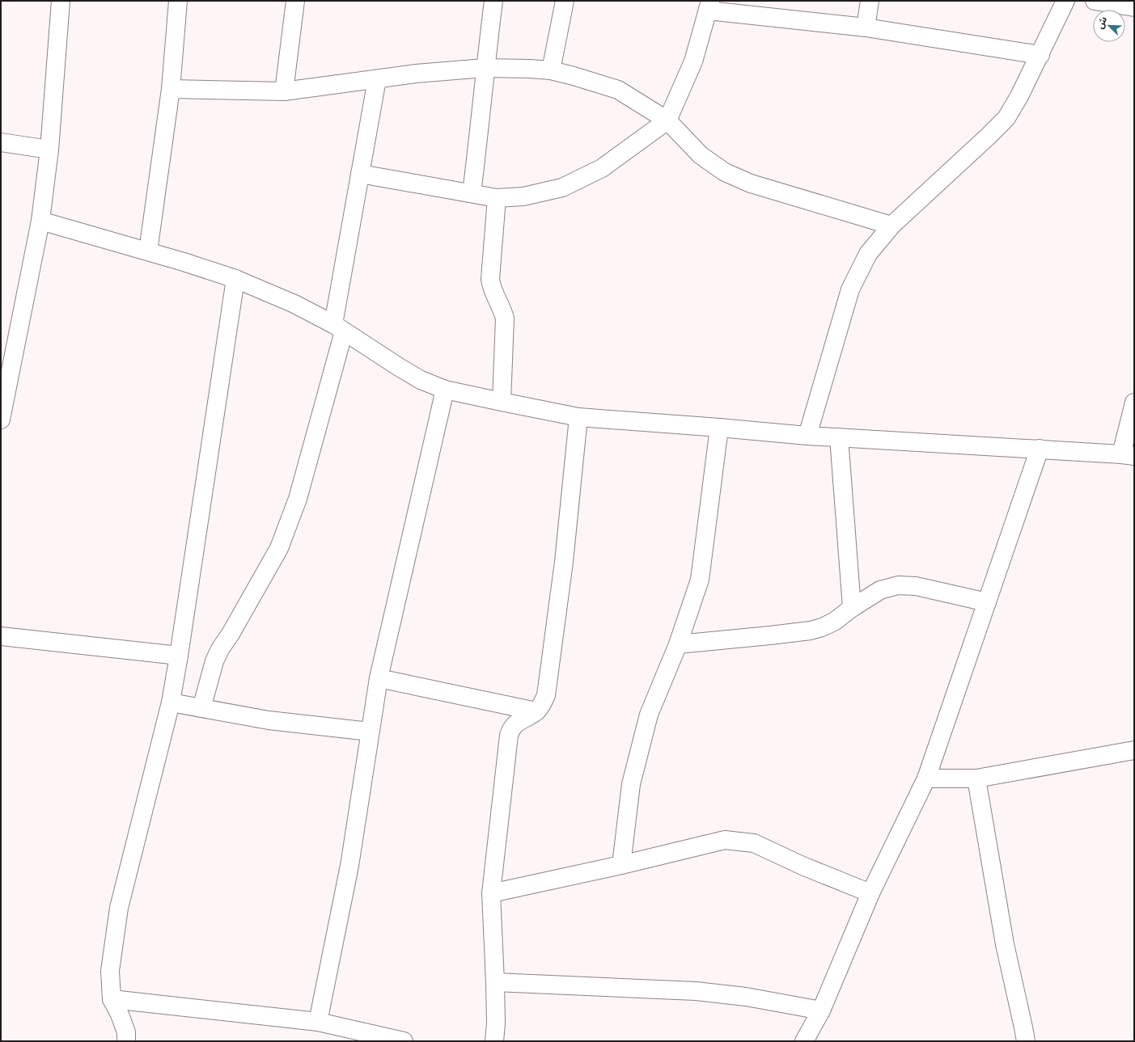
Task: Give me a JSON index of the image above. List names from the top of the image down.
{
  "north": "top left"
}
